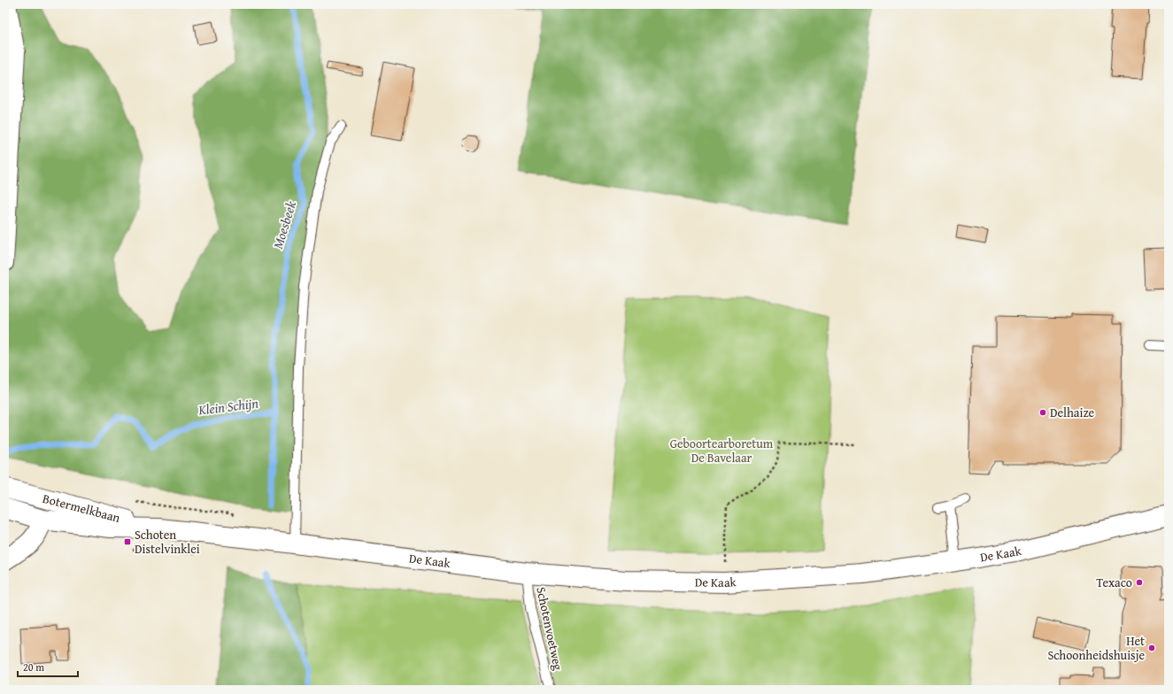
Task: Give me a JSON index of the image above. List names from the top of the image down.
{
  "streets": {
    "main road": ["Botermelkbaan", "De Kaak"],
    "lane": ["Schotenvoetweg"]
  },
  "crossings": [
    ["Botermelkbaan", "De Kaak"],
    ["De Kaak", "Schotenvoetweg"]
  ],
  "water": ["Moesbeek", "Klein Schijn"],
  "parks": ["Geboortearboretum De Bavelaar"],
  "places": {
    "other": ["Delhaize", "Texaco", "Het Schoonheidshuisje"],
    "transit": ["Schoten Distelvinklei"]
  },
  "scale_bar": "20 m"
}
